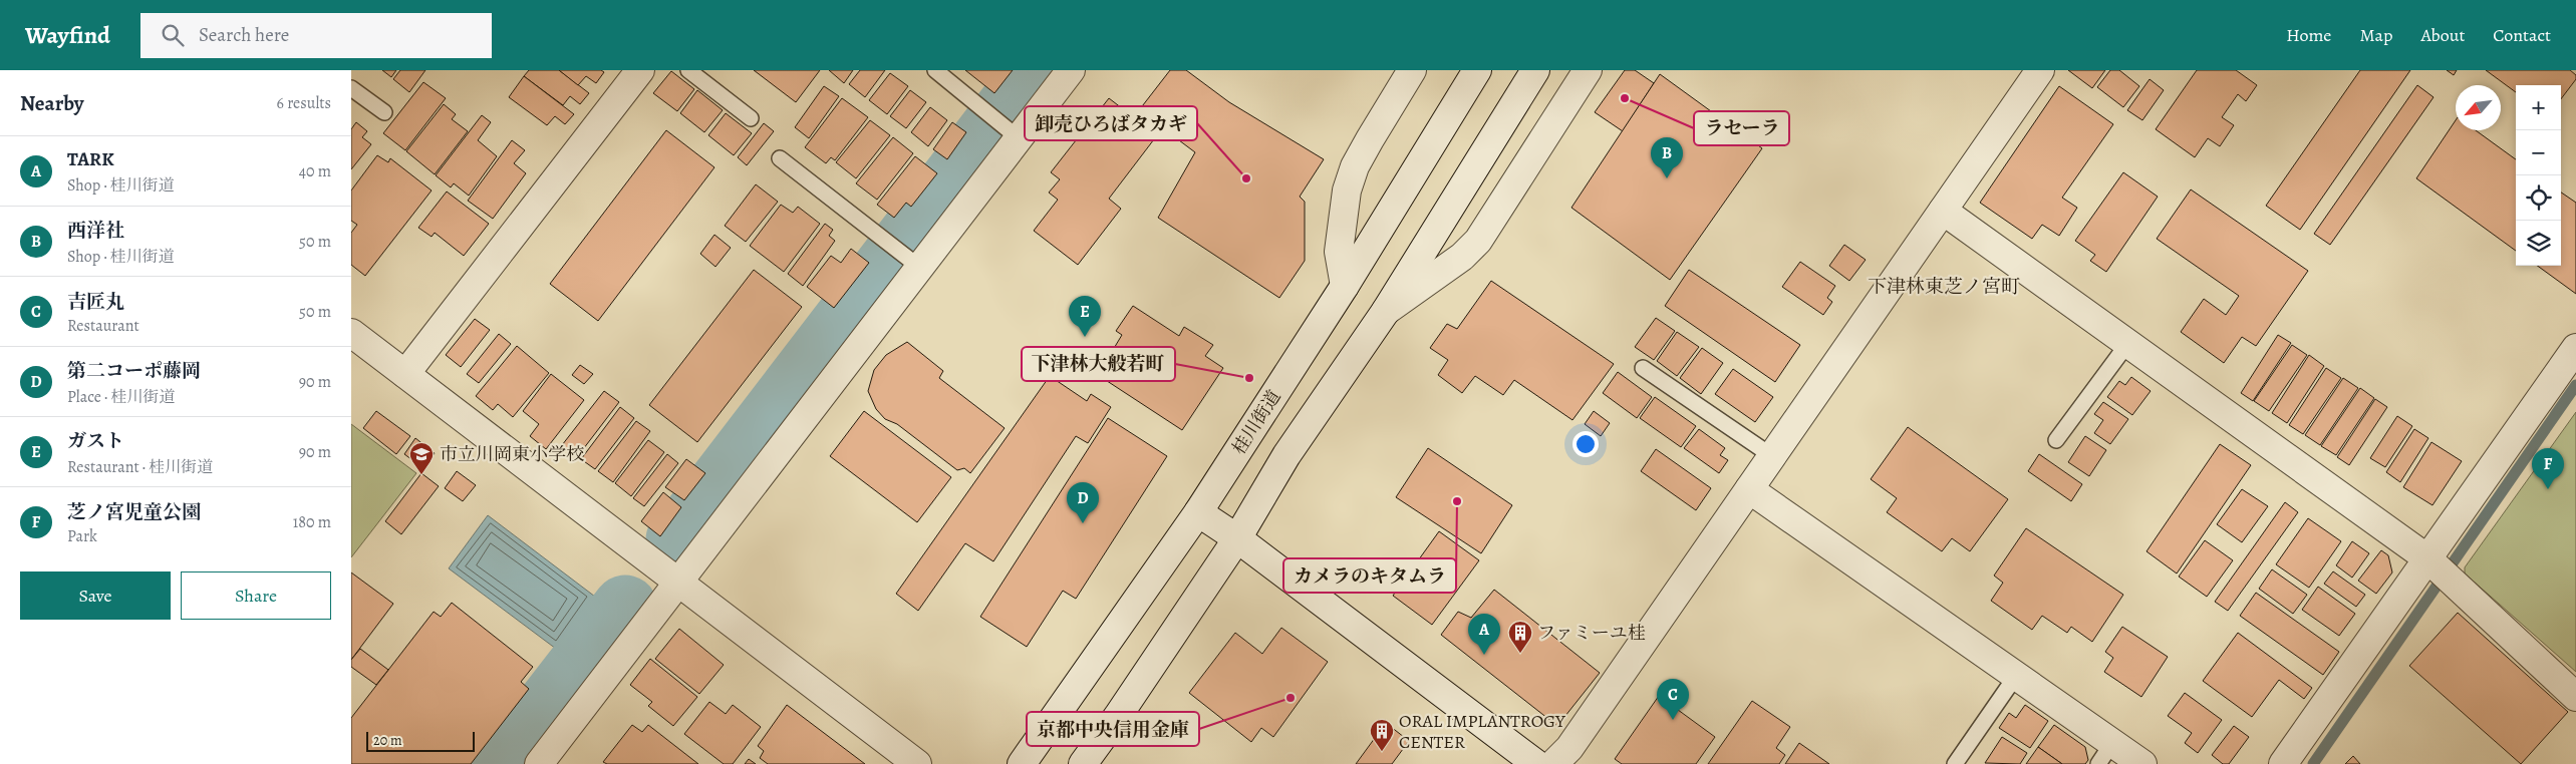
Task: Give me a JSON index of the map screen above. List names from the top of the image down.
{
  "streets": {
    "street": ["桂川街道"]
  },
  "districts": ["下津林東芝ノ宮町"],
  "places": {
    "other": [
      "ラセーラ",
      "卸売ひろばタカギ",
      "下津林大般若町",
      "カメラのキタムラ",
      "京都中央信用金庫"
    ],
    "school or university": ["市立川岡東小学校"],
    "building": ["ファミーユ桂", "ORAL IMPLANTROGY CENTER"]
  },
  "scale_bar": "20 m",
  "north": "bottom left",
  "page": {
    "header": "Wayfind",
    "search": "Search here",
    "nav": [
      "Home",
      "Map",
      "About",
      "Contact"
    ],
    "heading": ["Nearby", "6 results"],
    "map_buttons": ["+", "−"],
    "list": [
      {
        "mark": "A",
        "name": "TARK",
        "note": "Shop · 桂川街道",
        "value": "40 m"
      },
      {
        "mark": "B",
        "name": "西洋社",
        "note": "Shop · 桂川街道",
        "value": "50 m"
      },
      {
        "mark": "C",
        "name": "吉匠丸",
        "note": "Restaurant",
        "value": "50 m"
      },
      {
        "mark": "D",
        "name": "第二コーポ藤岡",
        "note": "Place · 桂川街道",
        "value": "90 m"
      },
      {
        "mark": "E",
        "name": "ガスト",
        "note": "Restaurant · 桂川街道",
        "value": "90 m"
      },
      {
        "mark": "F",
        "name": "芝ノ宮児童公園",
        "note": "Park",
        "value": "180 m"
      }
    ],
    "pins": [
      "B",
      "E",
      "F",
      "D",
      "A",
      "C"
    ],
    "buttons": ["Save", "Share"],
    "scale": "20 m"
  }
}
